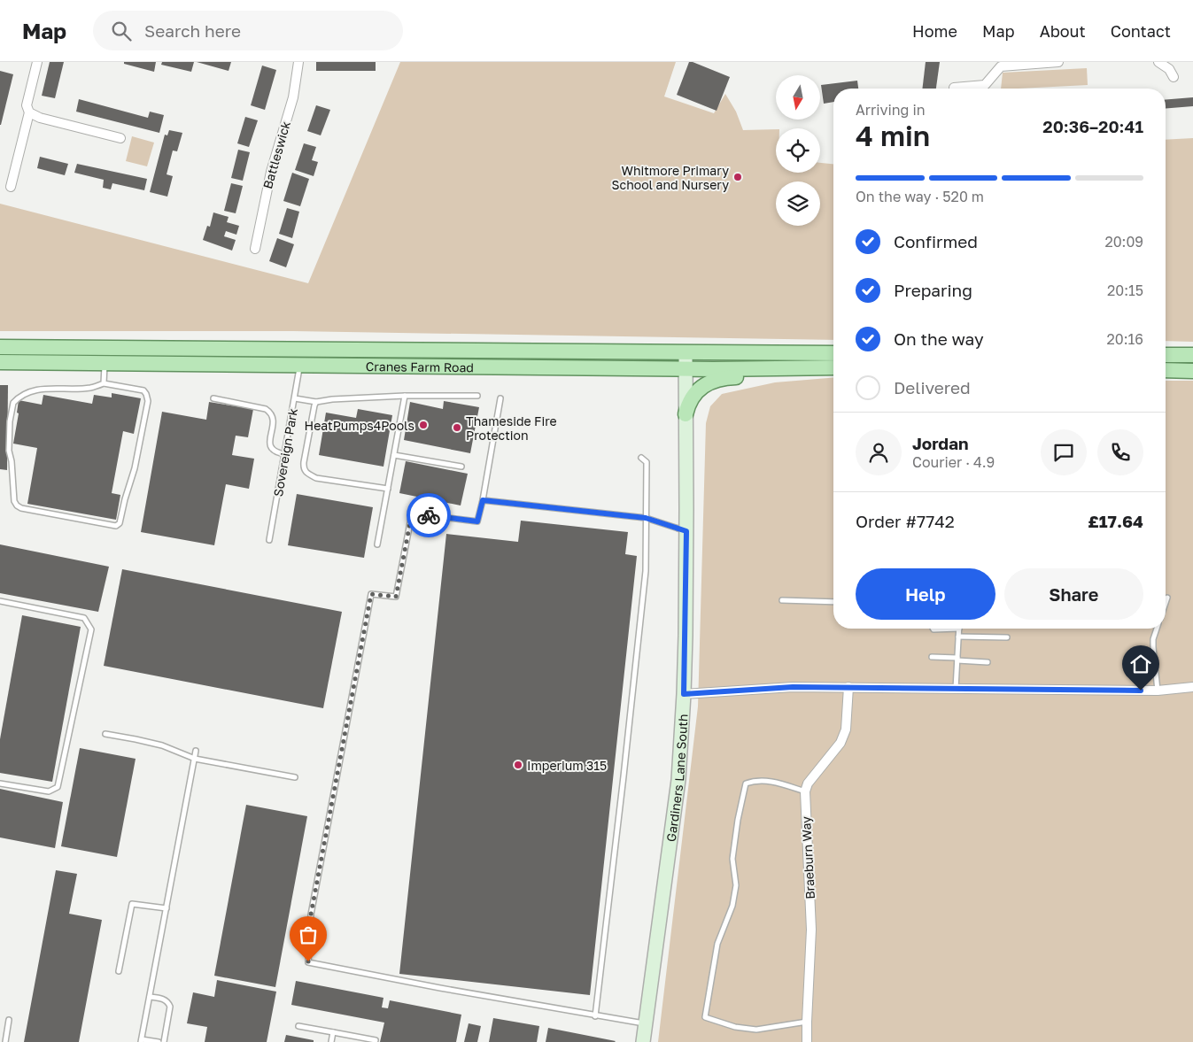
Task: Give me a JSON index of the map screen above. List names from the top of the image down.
{
  "streets": {
    "main road": ["Cranes Farm Road"],
    "street": ["Battleswick", "Gardiners Lane South", "Braeburn Way"],
    "lane": ["Sovereign Park"]
  },
  "crossings": [
    ["Cranes Farm Road", "Sovereign Park"],
    ["Cranes Farm Road", "Gardiners Lane South"]
  ],
  "places": [
    "Whitmore Primary School and Nursery",
    "HeatPumps4Pools",
    "Thameside Fire Protection",
    "Imperium 315"
  ],
  "north": "bottom",
  "page": {
    "header": "Map",
    "search": "Search here",
    "nav": [
      "Home",
      "Map",
      "About",
      "Contact"
    ],
    "heading": ["4 min", "Arriving in", "20:36–20:41"],
    "panel": [
      "Jordan",
      "Courier · 4.9",
      "Order #7742",
      "£17.64"
    ],
    "bar": "On the way · 520 m",
    "list": [
      ["Confirmed", "20:09"],
      ["Preparing", "20:15"],
      ["On the way", "20:16"],
      "Delivered"
    ],
    "buttons": ["Help", "Share"]
  }
}
